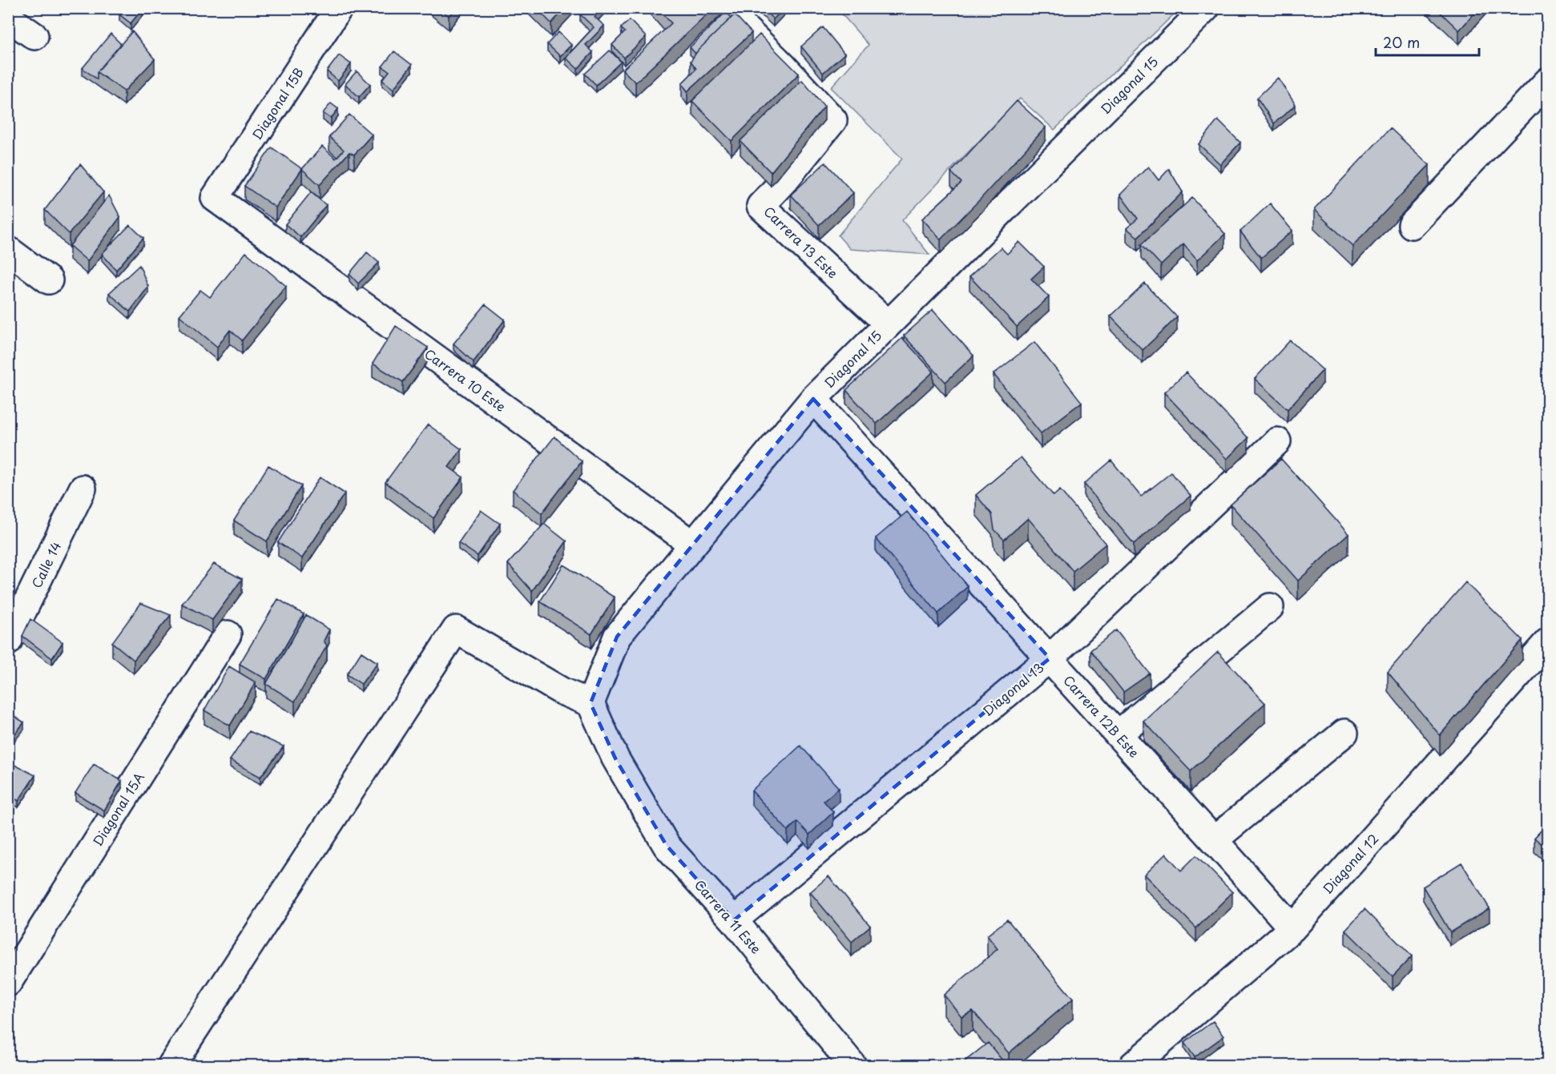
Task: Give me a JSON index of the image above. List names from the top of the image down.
{
  "streets": {
    "street": [
      "Diagonal 15",
      "Diagonal 15B",
      "Carrera 13 Este",
      "Carrera 10 Este",
      "Calle 14",
      "Diagonal 13",
      "Carrera 12B Este",
      "Diagonal 15A",
      "Diagonal 12",
      "Carrera 11 Este"
    ]
  },
  "crossings": [
    ["Diagonal 15", "Carrera 13 Este"],
    ["Diagonal 15", "Carrera 10 Este"],
    ["Diagonal 15", "Carrera 12B Este"],
    ["Diagonal 15", "Carrera 11 Este"],
    ["Diagonal 15B", "Carrera 10 Este"],
    ["Diagonal 13", "Carrera 12B Este"],
    ["Diagonal 13", "Carrera 11 Este"],
    ["Carrera 12B Este", "Diagonal 12"]
  ],
  "scale_bar": "20 m"
}
